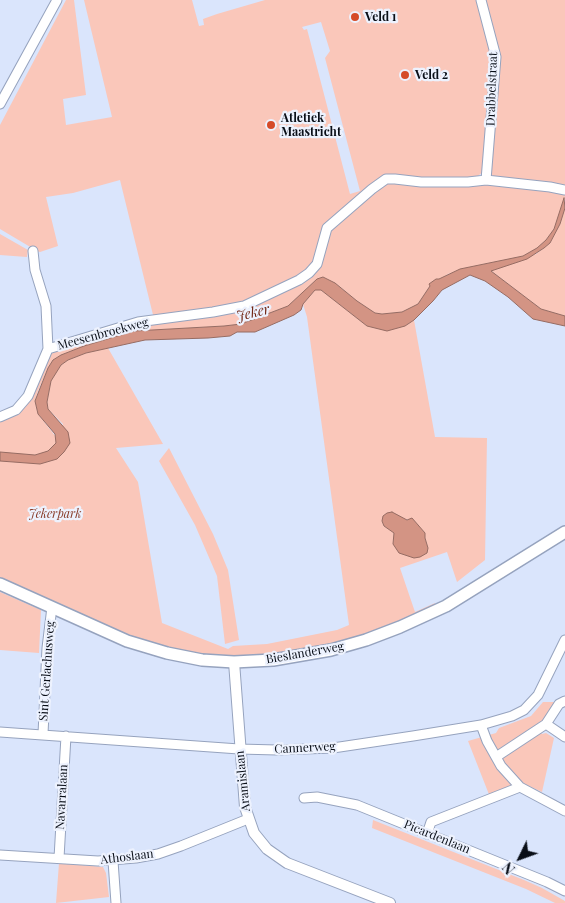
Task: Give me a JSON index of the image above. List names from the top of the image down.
{
  "streets": {
    "main road": ["Bieslanderweg"],
    "street": [
      "Drabbelstraat",
      "Meesenbroekweg",
      "Sint Gerlachusweg",
      "Cannerweg",
      "Aramislaan",
      "Navarralaan",
      "Picardenlaan",
      "Athoslaan"
    ]
  },
  "crossings": [
    ["Drabbelstraat", "Meesenbroekweg"],
    ["Bieslanderweg", "Sint Gerlachusweg"],
    ["Bieslanderweg", "Aramislaan"],
    ["Sint Gerlachusweg", "Cannerweg"],
    ["Cannerweg", "Aramislaan"],
    ["Cannerweg", "Navarralaan"],
    ["Aramislaan", "Athoslaan"],
    ["Navarralaan", "Athoslaan"]
  ],
  "water": ["Jeker"],
  "parks": ["Jekerpark"],
  "places": ["Veld 1", "Veld 2", "Atletiek Maastricht"],
  "north": "bottom left"
}
